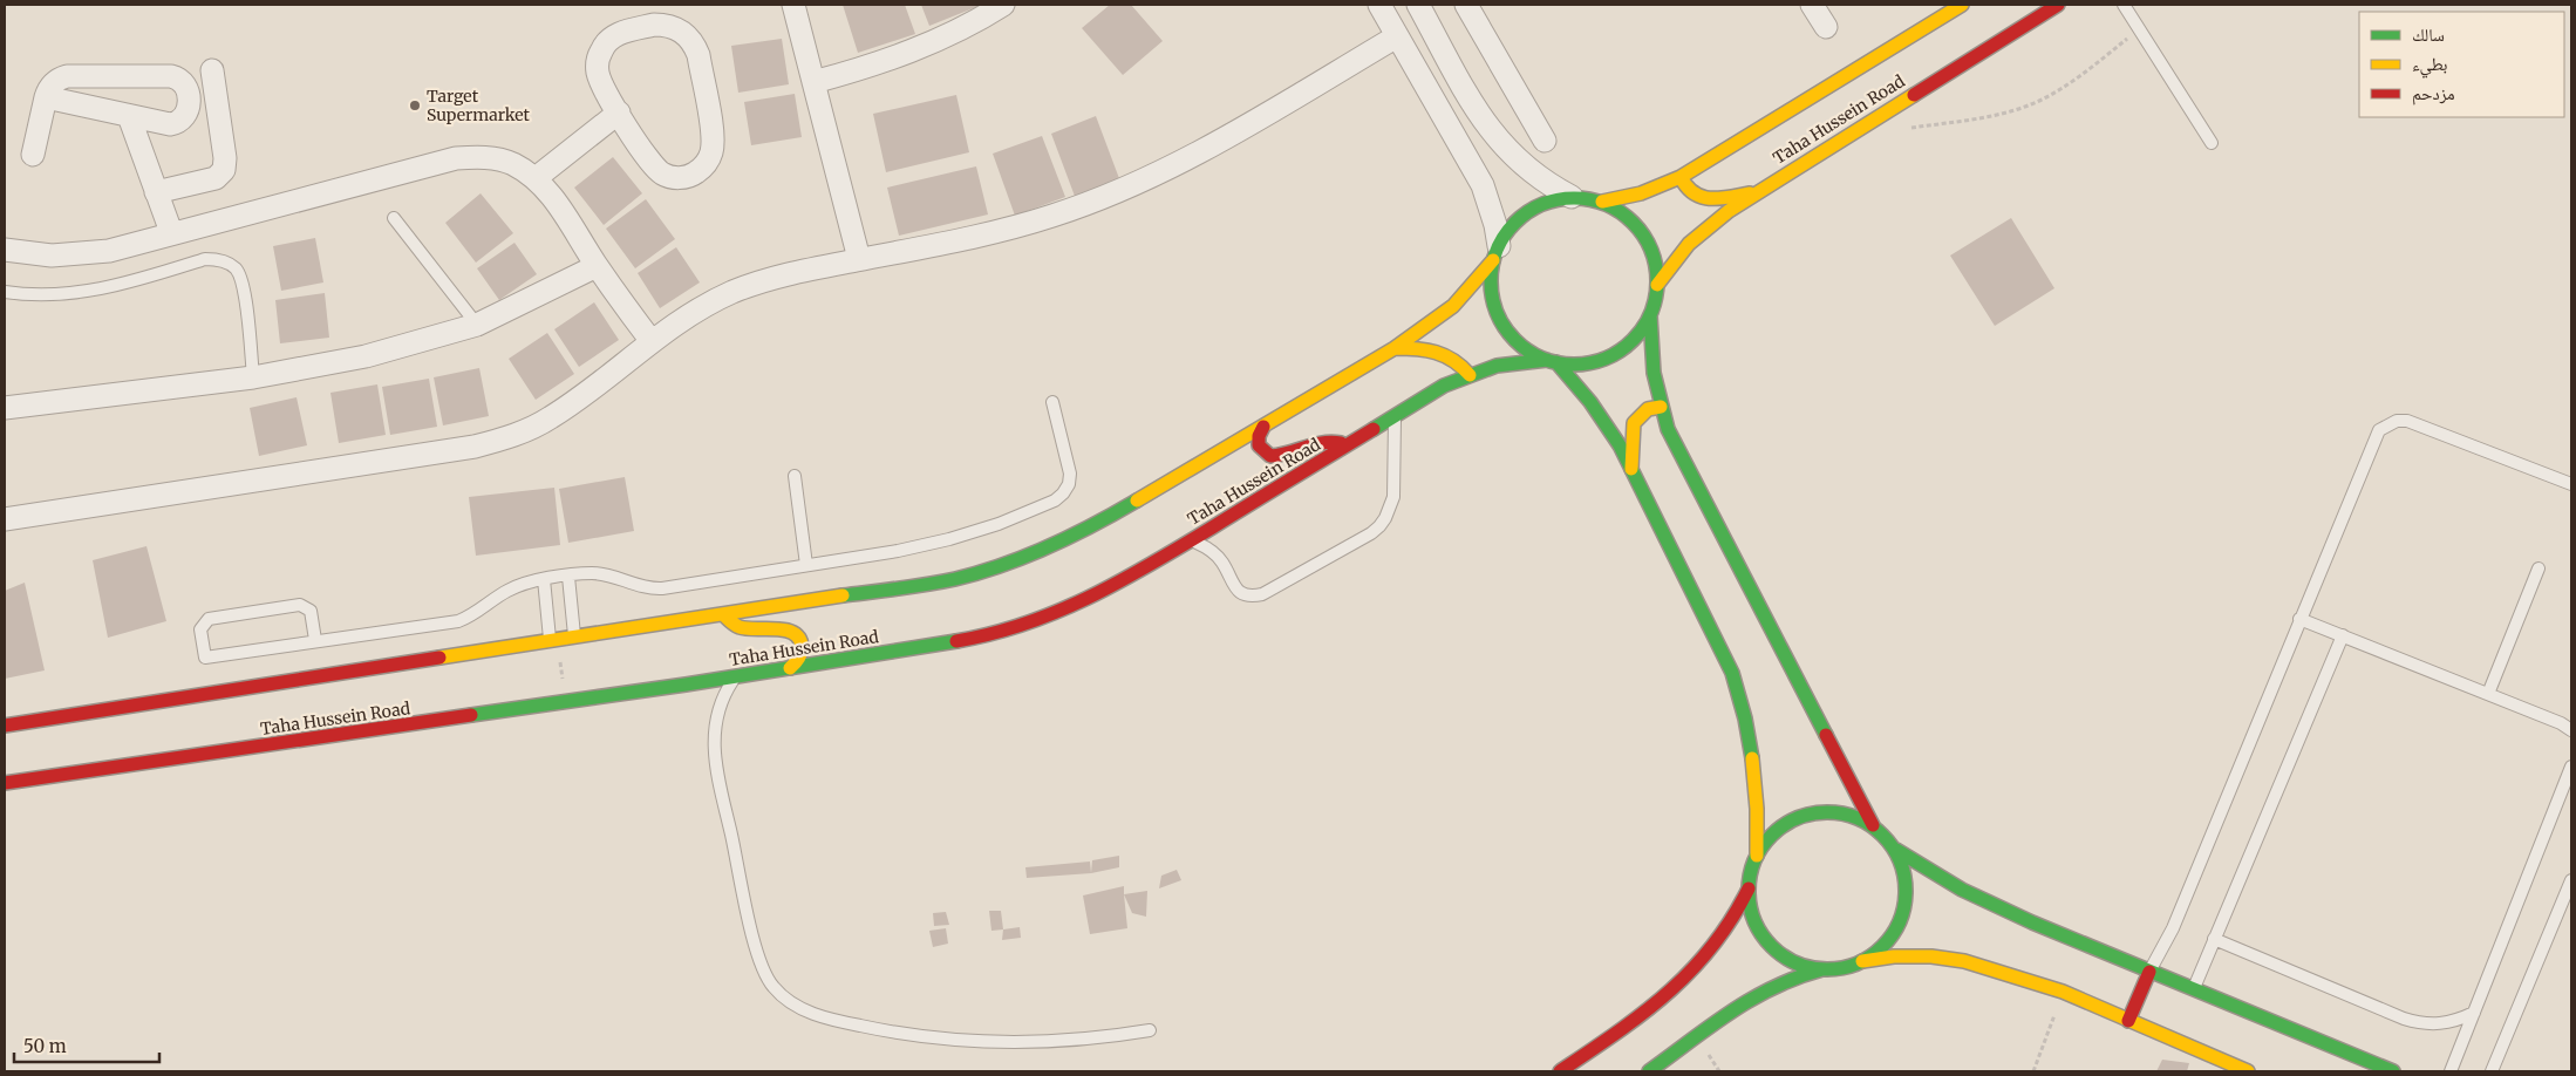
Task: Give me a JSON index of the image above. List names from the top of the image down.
{
  "streets": {
    "main road": ["Taha Hussein Road"]
  },
  "places": ["Target Supermarket"],
  "legend": ["سالك", "بطيء", "مزدحم"],
  "scale_bar": "50 m"
}
